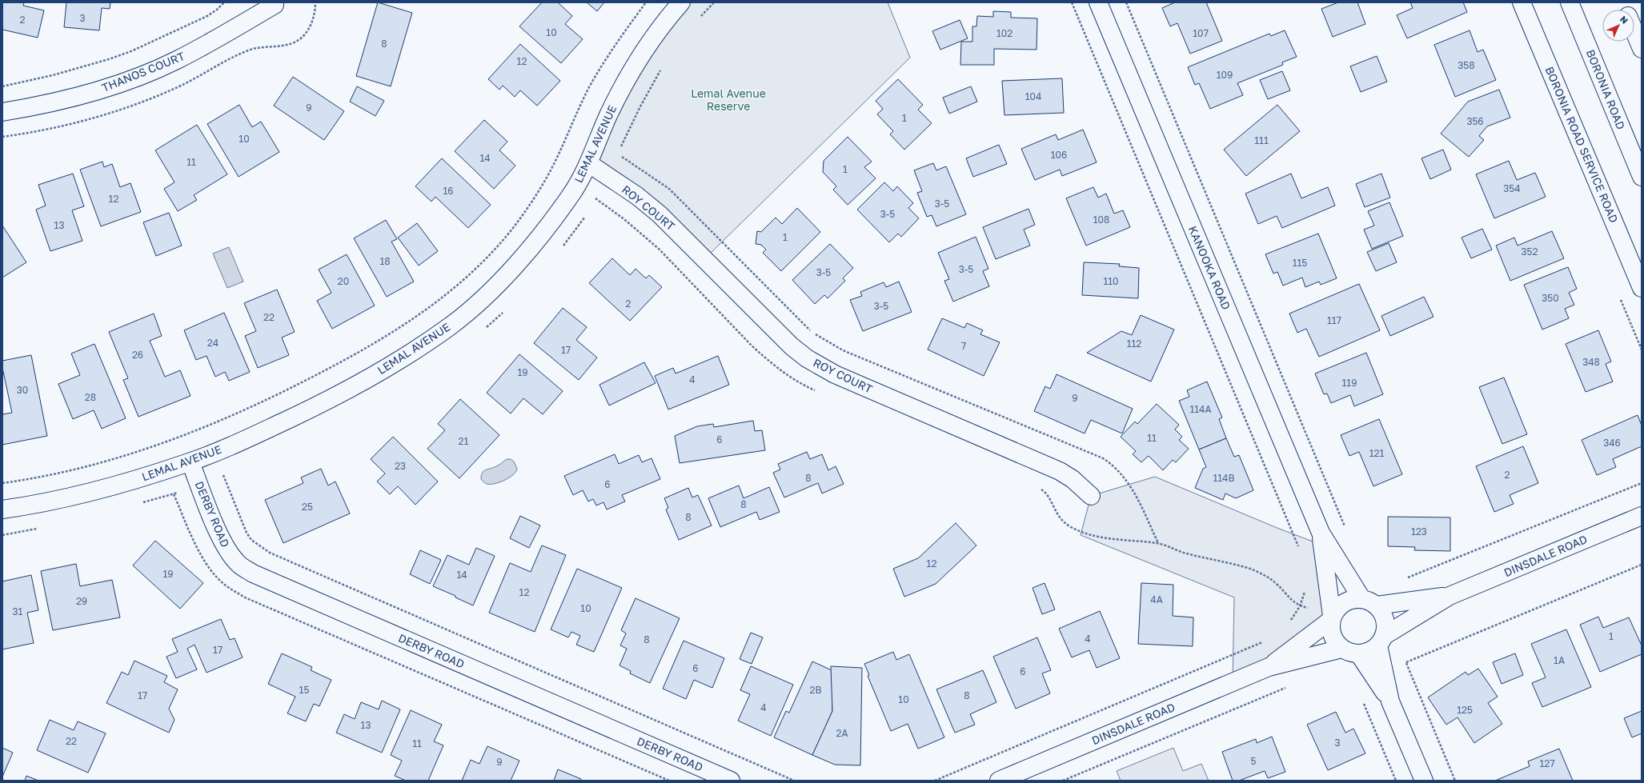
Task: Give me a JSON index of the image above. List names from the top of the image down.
{
  "streets": {
    "street": [
      "THANOS COURT",
      "BORONIA ROAD",
      "LEMAL AVENUE",
      "BORONIA ROAD SERVICE ROAD",
      "ROY COURT",
      "KANOOKA ROAD",
      "DERBY ROAD",
      "DINSDALE ROAD"
    ]
  },
  "crossings": [
    ["LEMAL AVENUE", "ROY COURT"],
    ["LEMAL AVENUE", "DERBY ROAD"],
    ["KANOOKA ROAD", "DINSDALE ROAD"]
  ],
  "parks": ["Lemal Avenue Reserve"],
  "house_numbers": [
    "3",
    "2",
    "10",
    "102",
    "107",
    "8",
    "12",
    "358",
    "109",
    "104",
    "9",
    "1",
    "356",
    "10",
    "111",
    "106",
    "14",
    "11",
    "1",
    "354",
    "16",
    "12",
    "3-5",
    "3-5",
    "108",
    "13",
    "1",
    "352",
    "18",
    "115",
    "3-5",
    "3-5",
    "20",
    "110",
    "350",
    "2",
    "3-5",
    "22",
    "117",
    "24",
    "112",
    "7",
    "17",
    "26",
    "348",
    "19",
    "4",
    "119",
    "30",
    "28",
    "9",
    "114A",
    "11",
    "6",
    "21",
    "346",
    "121",
    "23",
    "2",
    "8",
    "114B",
    "6",
    "8",
    "25",
    "8",
    "123",
    "12",
    "19",
    "14",
    "12",
    "4A",
    "29",
    "10",
    "31",
    "1",
    "4",
    "8",
    "17",
    "1A",
    "6",
    "6",
    "15",
    "2B",
    "17",
    "8",
    "10",
    "4",
    "125",
    "13",
    "2A",
    "22",
    "3",
    "11",
    "5",
    "9",
    "127"
  ],
  "north": "top right"
}
